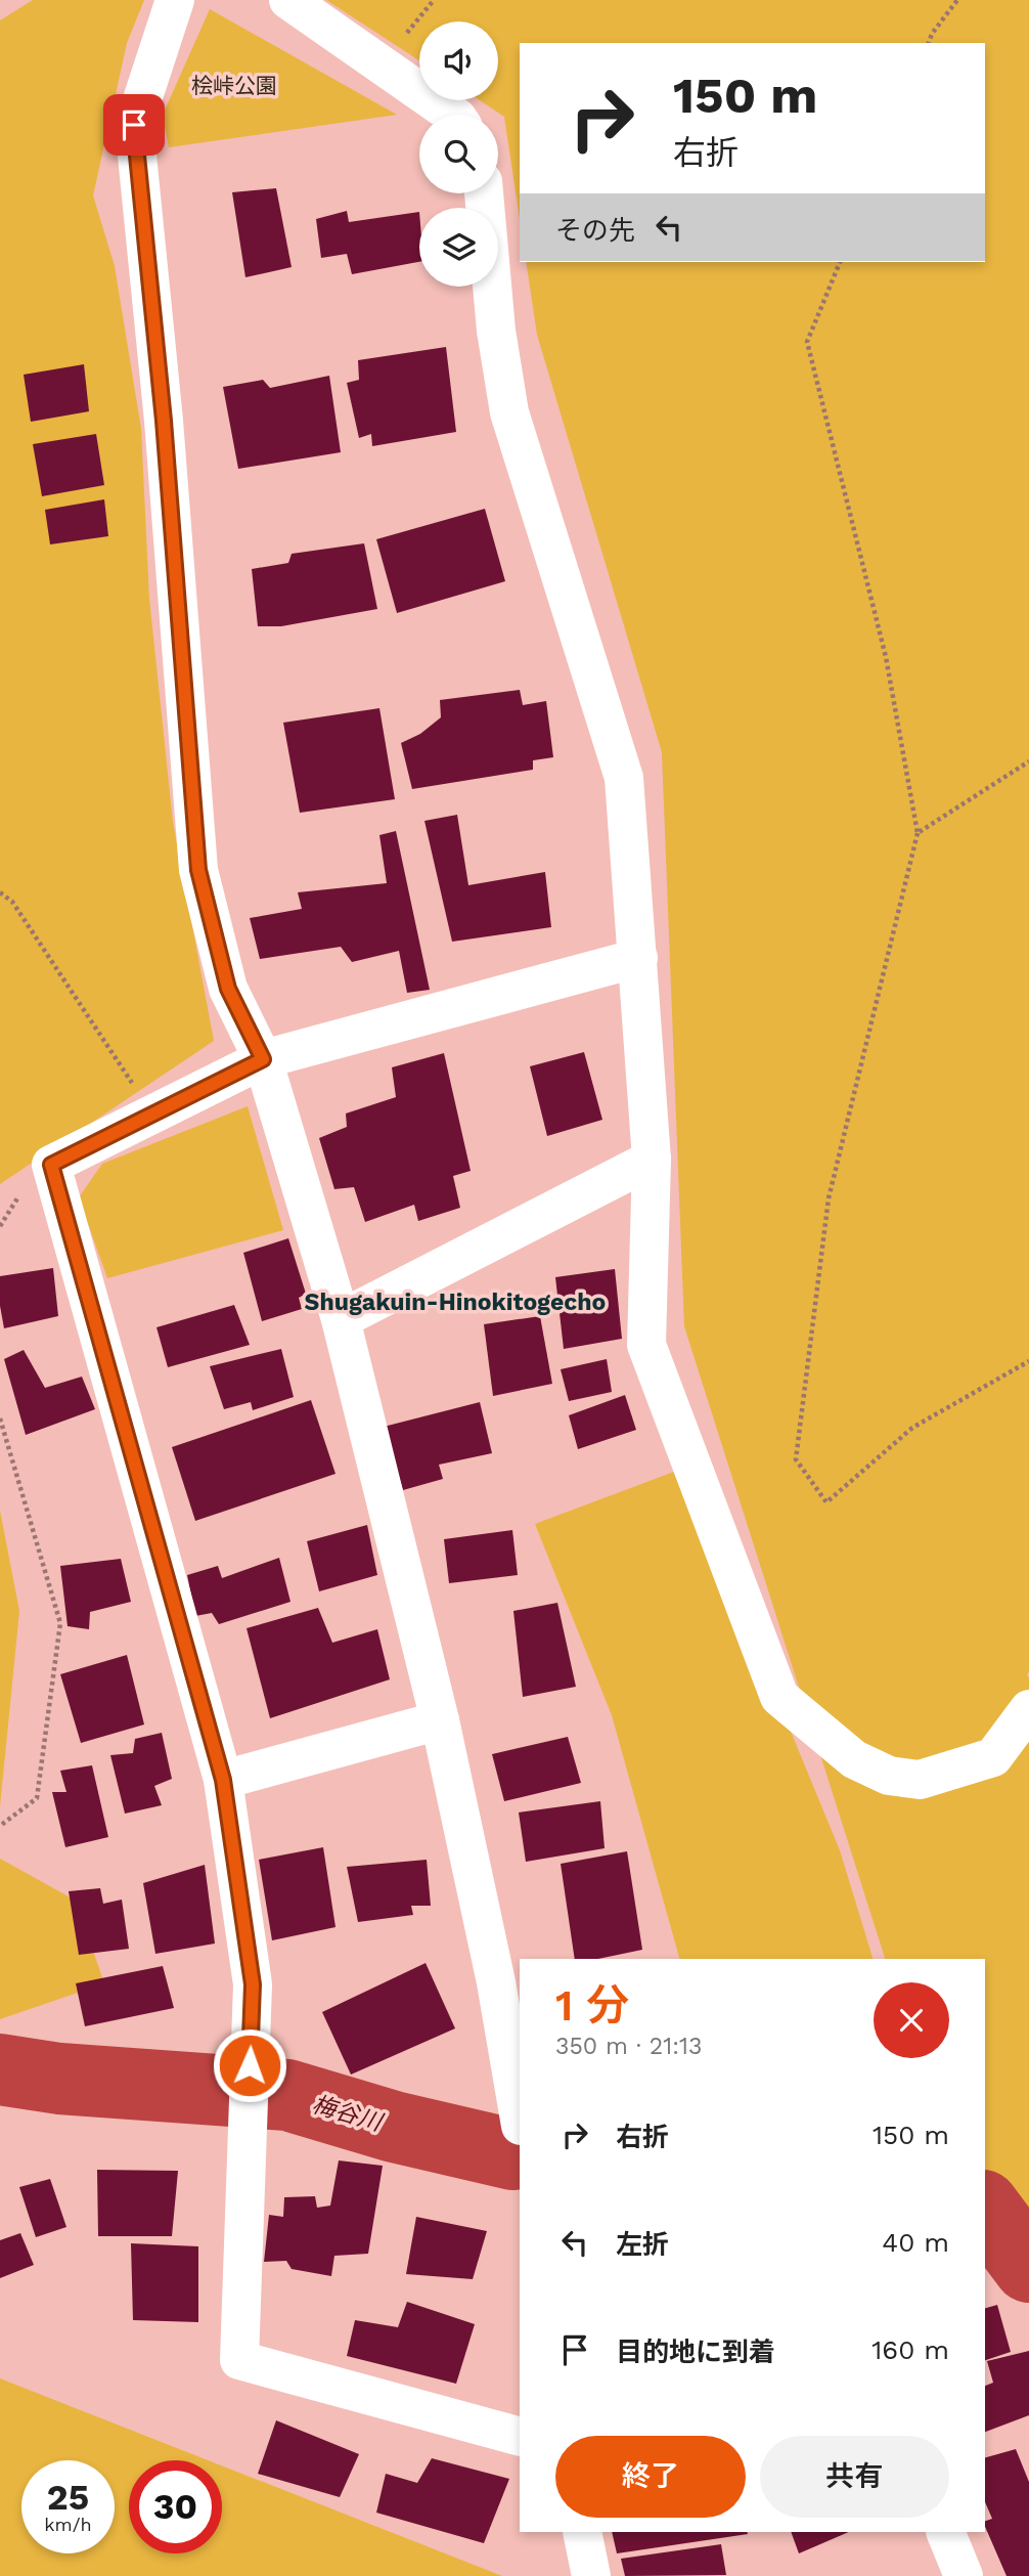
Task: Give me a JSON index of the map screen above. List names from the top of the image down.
{
  "districts": ["Shugakuin-Hinokitogecho"],
  "water": ["梅谷川"],
  "parks": ["桧峠公園"],
  "page": {
    "turn": ["150 m", "右折"],
    "then": "その先",
    "heading": ["1 分", "350 m · 21:13"],
    "list": [
      {
        "name": "右折",
        "value": "150 m"
      },
      {
        "name": "左折",
        "value": "40 m"
      },
      {
        "name": "目的地に到着",
        "value": "160 m"
      }
    ],
    "buttons": ["終了", "共有"],
    "speed": "25 km/h",
    "limit": "30"
  }
}
